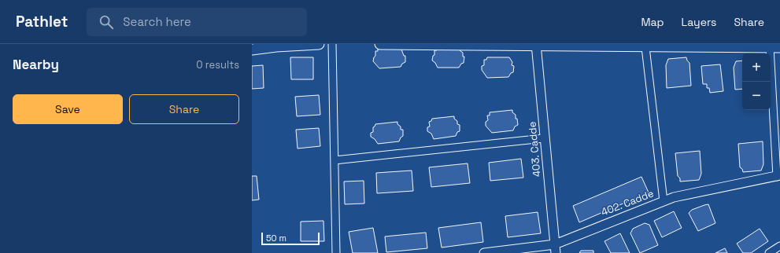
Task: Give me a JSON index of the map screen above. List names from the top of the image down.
{
  "streets": {
    "street": ["403. Cadde", "402. Cadde"]
  },
  "crossings": [
    ["403. Cadde", "402. Cadde"]
  ],
  "scale_bar": "50 m",
  "page": {
    "header": "Pathlet",
    "search": "Search here",
    "nav": ["Map", "Layers", "Share"],
    "heading": ["Nearby", "0 results"],
    "map_buttons": ["+", "−"],
    "buttons": ["Save", "Share"],
    "scale": "50 m"
  }
}
